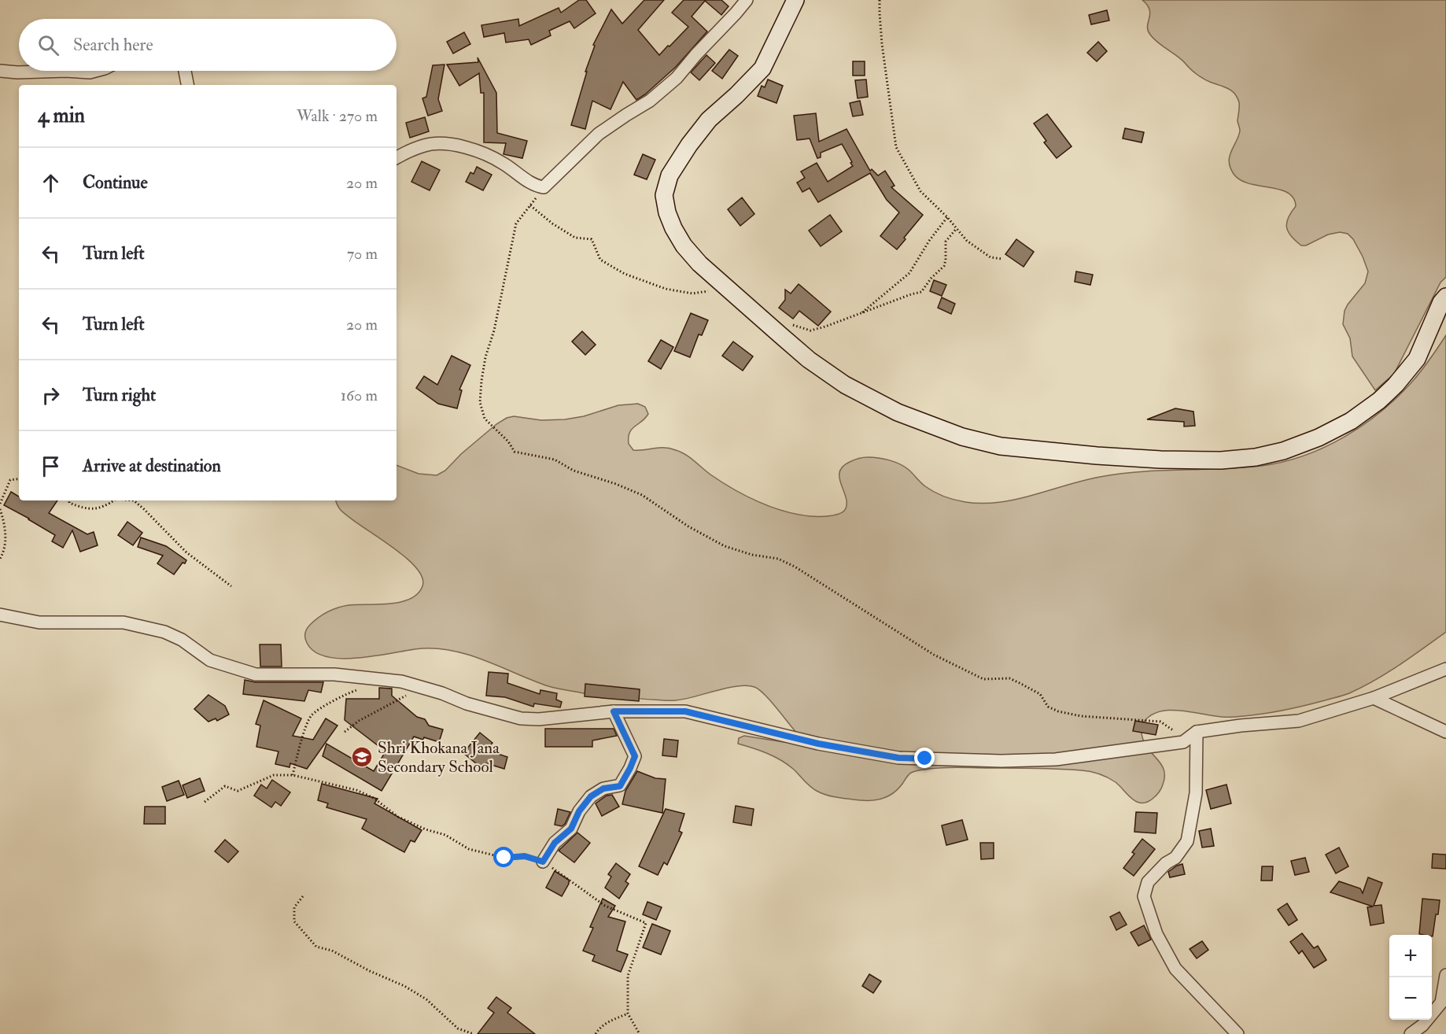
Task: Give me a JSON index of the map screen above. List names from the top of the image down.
{
  "places": {
    "school or university": ["Shri Khokana Jana Secondary School"]
  },
  "page": {
    "search": "Search here",
    "heading": ["4 min", "Walk · 270 m"],
    "list": [
      ["Continue", "20 m"],
      ["Turn left", "70 m"],
      ["Turn left", "20 m"],
      ["Turn right", "160 m"],
      "Arrive at destination"
    ],
    "map_buttons": ["+", "−"]
  }
}
